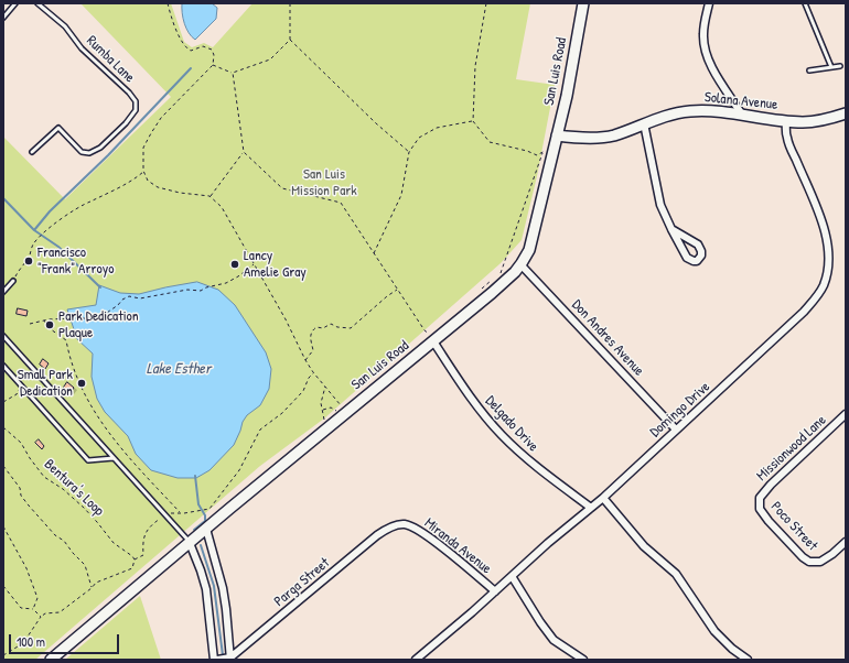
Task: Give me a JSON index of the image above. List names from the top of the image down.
{
  "streets": {
    "street": [
      "San Luis Road",
      "Solana Avenue",
      "Don Andres Avenue",
      "Domingo Drive",
      "Delgado Drive",
      "Missionwood Lane",
      "Poco Street",
      "Miranda Avenue",
      "Parga Street"
    ],
    "lane": ["Rumba Lane"],
    "path": ["Bentura's Loop"]
  },
  "crossings": [
    ["San Luis Road", "Solana Avenue"],
    ["San Luis Road", "Don Andres Avenue"],
    ["San Luis Road", "Delgado Drive"],
    ["Solana Avenue", "Domingo Drive"],
    ["Don Andres Avenue", "Domingo Drive"],
    ["Domingo Drive", "Delgado Drive"],
    ["Domingo Drive", "Miranda Avenue"],
    ["Missionwood Lane", "Poco Street"],
    ["Miranda Avenue", "Parga Street"]
  ],
  "water": ["Lake Esther"],
  "parks": ["San Luis Mission Park"],
  "places": [
    "Francisco \"Frank\" Arroyo",
    "Lancy Amelie Gray",
    "Park Dedication Plaque",
    "Small Park Dedication"
  ],
  "scale_bar": "100 m"
}
